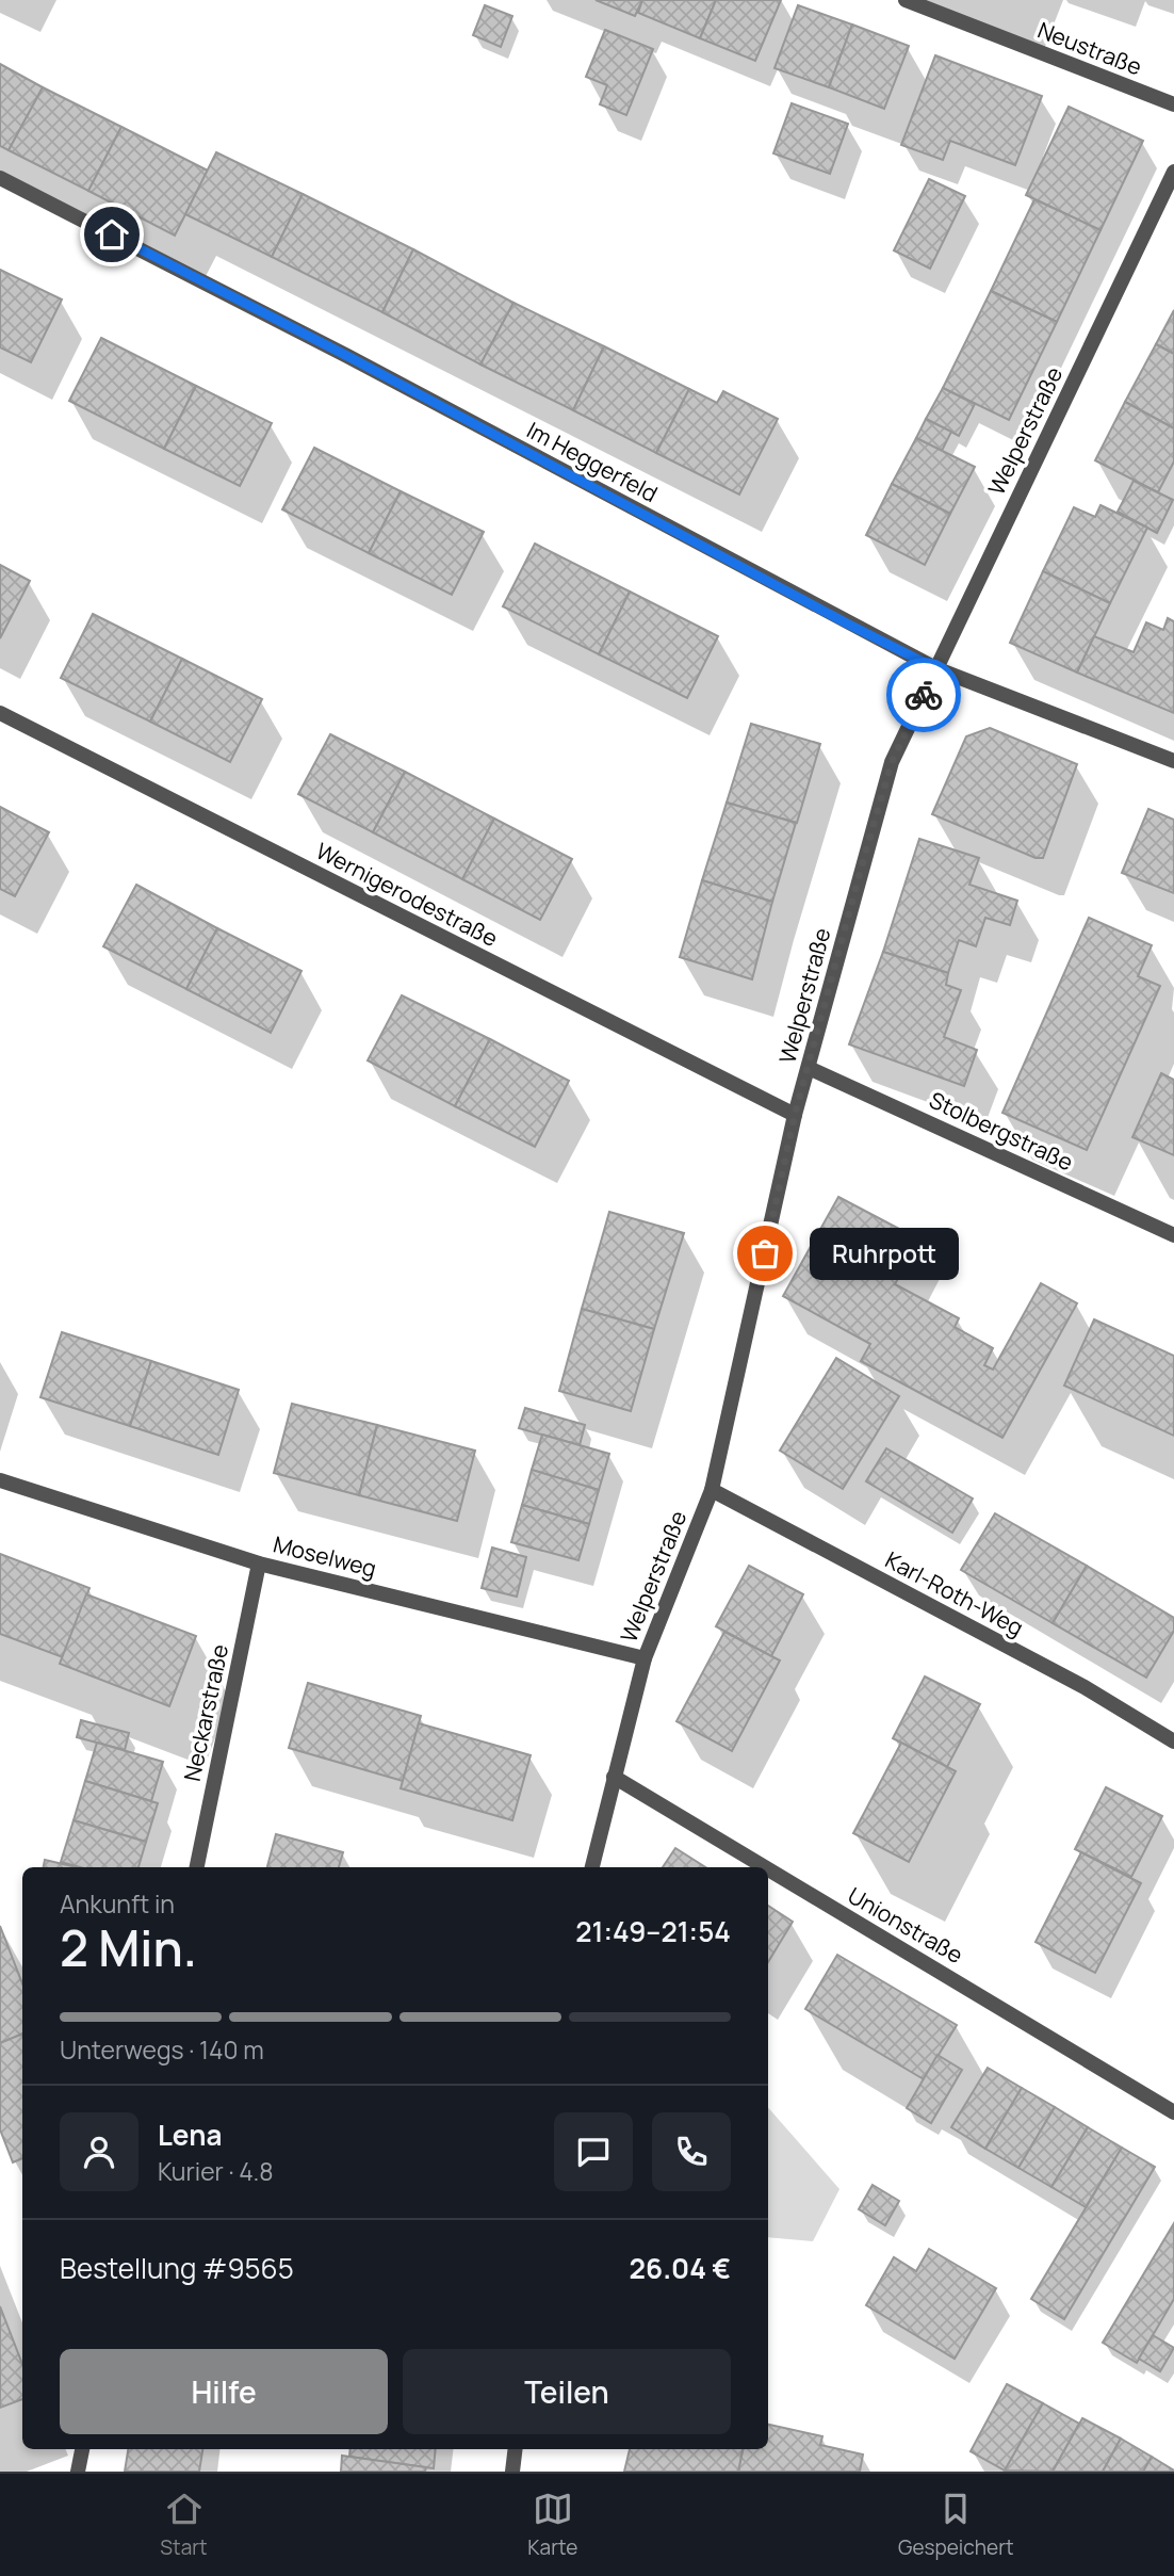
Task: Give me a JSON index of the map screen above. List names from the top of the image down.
{
  "streets": {
    "street": [
      "Neustraße",
      "Welperstraße",
      "Im Heggerfeld",
      "Wernigerodestraße",
      "Stolbergstraße",
      "Moselweg",
      "Karl-Roth-Weg",
      "Neckarstraße",
      "Unionstraße"
    ]
  },
  "crossings": [
    ["Welperstraße", "Im Heggerfeld"],
    ["Welperstraße", "Wernigerodestraße"],
    ["Welperstraße", "Stolbergstraße"],
    ["Welperstraße", "Moselweg"],
    ["Welperstraße", "Karl-Roth-Weg"],
    ["Welperstraße", "Unionstraße"],
    ["Moselweg", "Neckarstraße"]
  ],
  "places": ["Ruhrpott"],
  "page": {
    "bubble": "Ruhrpott",
    "heading": ["2 Min.", "Ankunft in", "21:49–21:54"],
    "panel": [
      "Lena",
      "Kurier · 4.8",
      "Bestellung #9565",
      "26.04 €"
    ],
    "bar": "Unterwegs · 140 m",
    "buttons": ["Hilfe", "Teilen"],
    "tabs": ["Start", "Karte", "Gespeichert"]
  }
}
